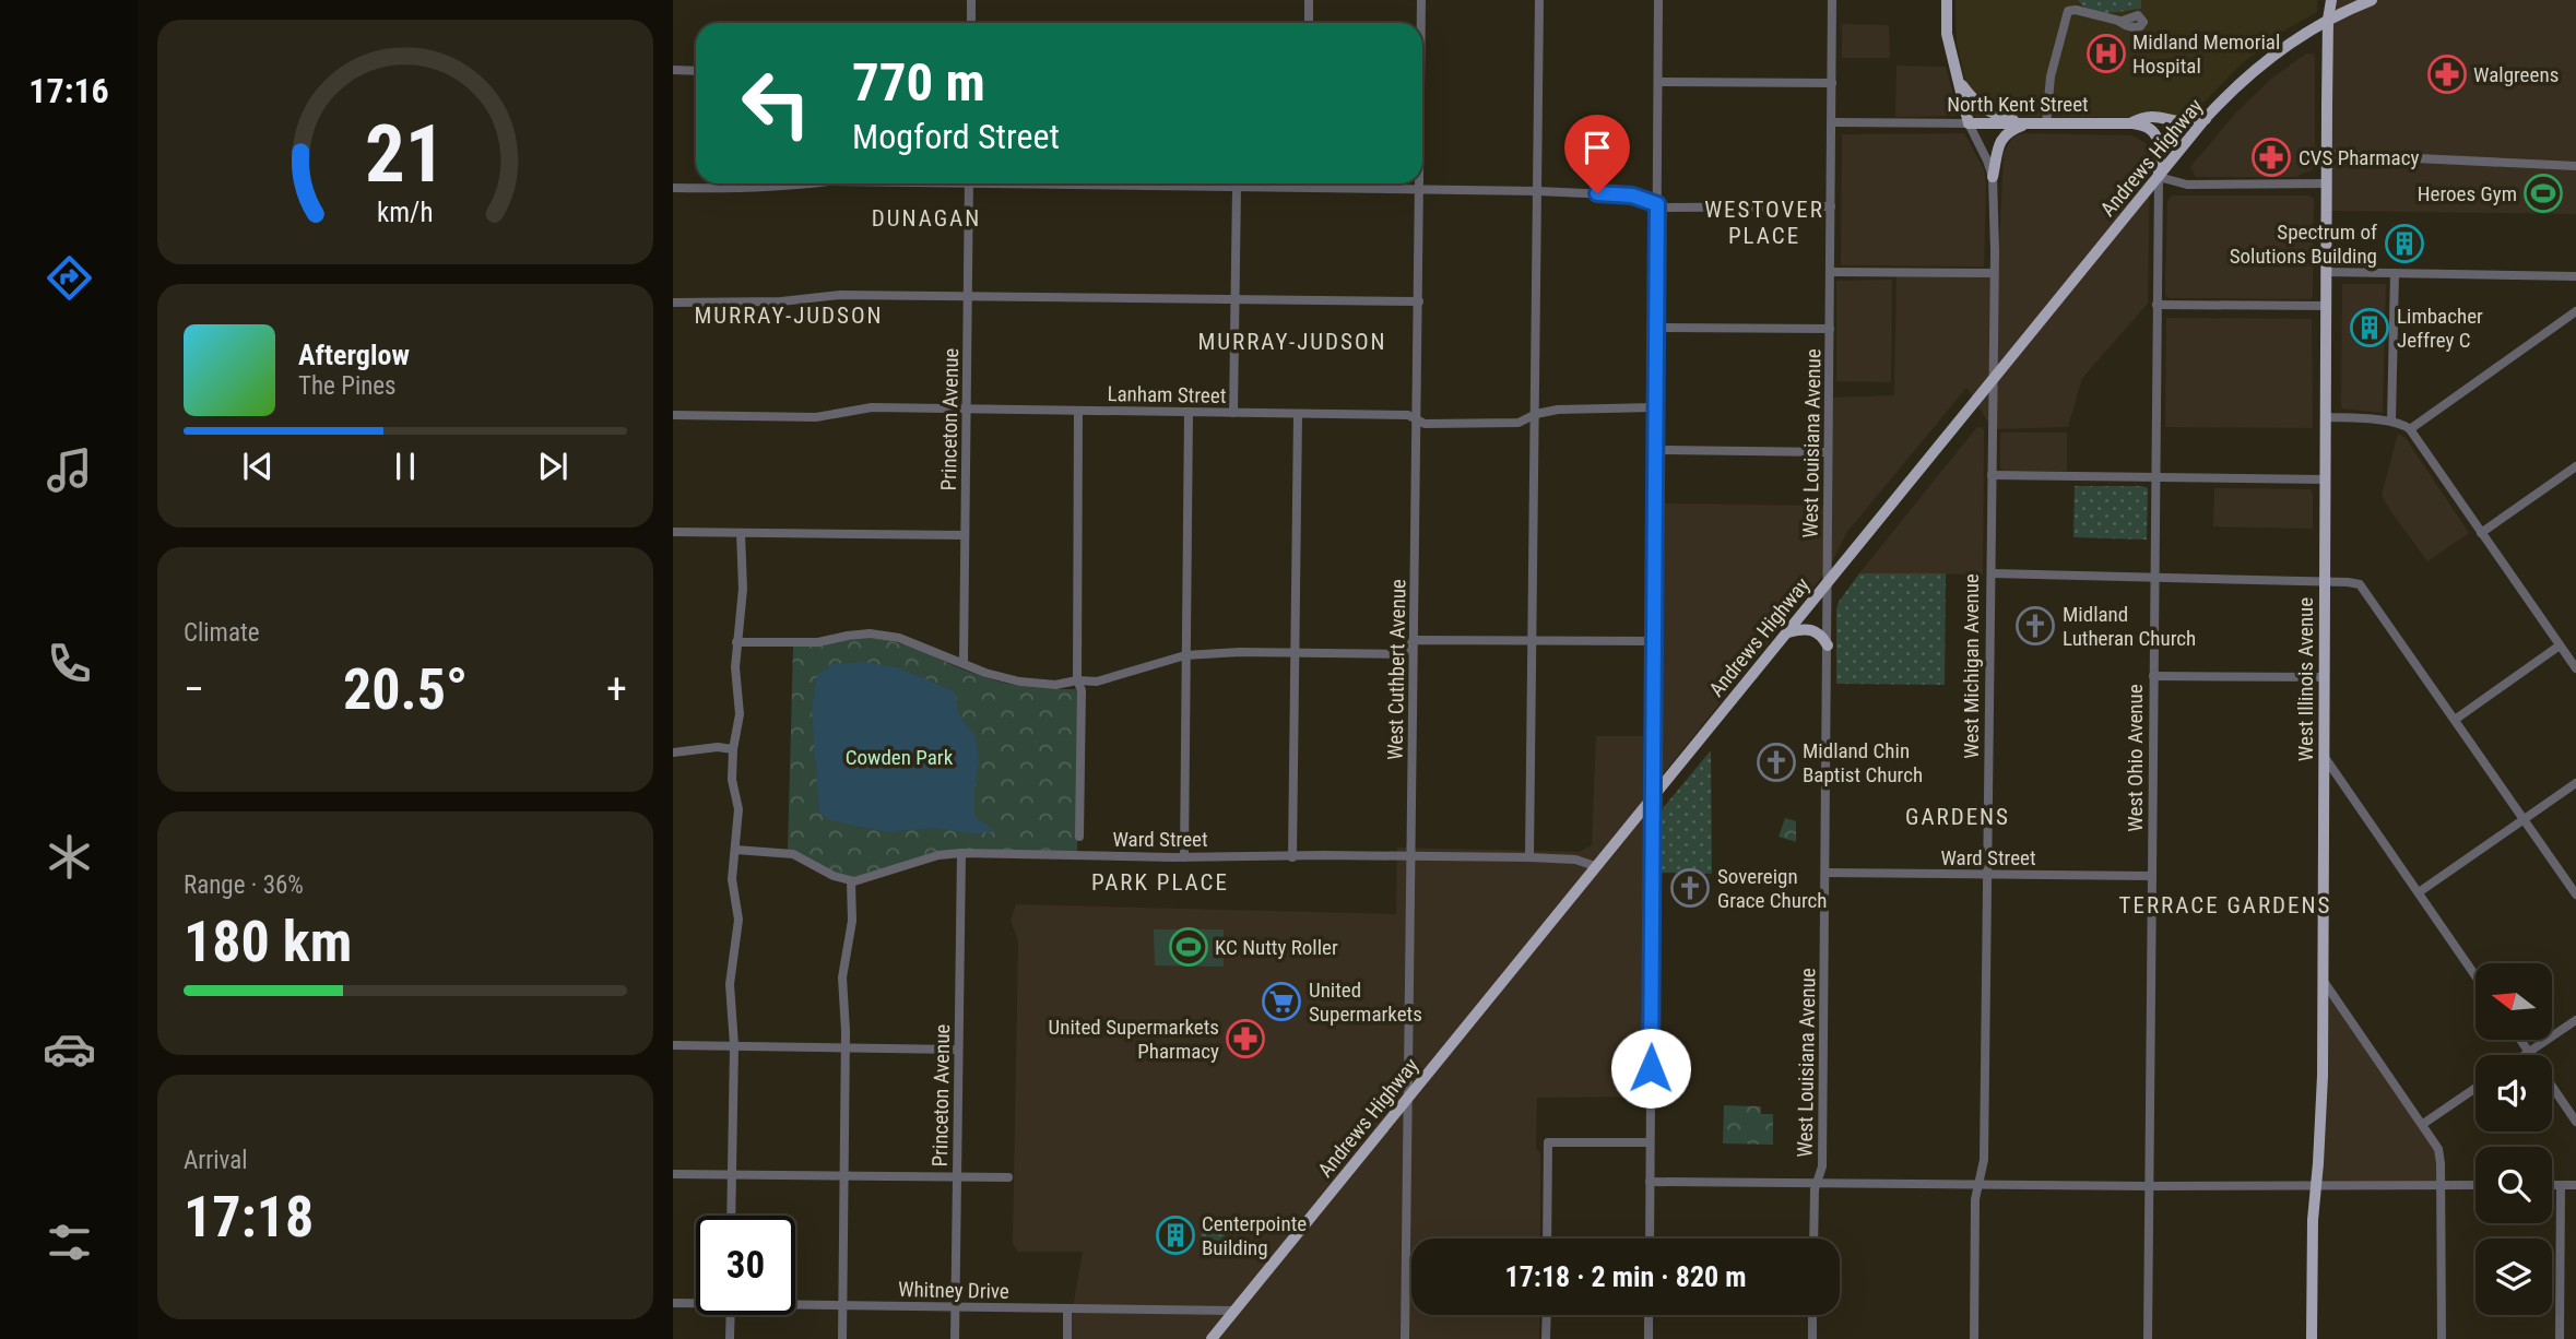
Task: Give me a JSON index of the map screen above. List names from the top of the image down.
{
  "streets": {
    "main road": [
      "North Kent Street",
      "Andrews Highway",
      "West Michigan Avenue",
      "West Illinois Avenue"
    ],
    "street": [
      "Lanham Street",
      "Princeton Avenue",
      "West Louisiana Avenue",
      "West Cuthbert Avenue",
      "West Ohio Avenue",
      "Ward Street",
      "Whitney Drive"
    ]
  },
  "crossings": [
    ["North Kent Street", "Andrews Highway"],
    ["North Kent Street", "West Louisiana Avenue"],
    ["North Kent Street", "West Michigan Avenue"],
    ["Andrews Highway", "West Louisiana Avenue"],
    ["Andrews Highway", "West Michigan Avenue"],
    ["Andrews Highway", "West Cuthbert Avenue"],
    ["Andrews Highway", "West Illinois Avenue"],
    ["Andrews Highway", "West Ohio Avenue"],
    ["Andrews Highway", "Ward Street"],
    ["Andrews Highway", "Whitney Drive"],
    ["Lanham Street", "Princeton Avenue"],
    ["Lanham Street", "West Cuthbert Avenue"],
    ["Princeton Avenue", "Ward Street"],
    ["Princeton Avenue", "Whitney Drive"],
    ["West Louisiana Avenue", "Ward Street"],
    ["West Michigan Avenue", "Ward Street"],
    ["West Cuthbert Avenue", "Ward Street"],
    ["West Ohio Avenue", "Ward Street"]
  ],
  "districts": [
    "WESTOVER PLACE",
    "DUNAGAN",
    "MURRAY-JUDSON",
    "MURRAY-JUDSON",
    "GARDENS",
    "PARK PLACE",
    "TERRACE GARDENS"
  ],
  "parks": ["Cowden Park"],
  "places": {
    "hospital": ["Midland Memorial Hospital"],
    "pharmacy": ["Walgreens", "CVS Pharmacy", "United Supermarkets Pharmacy"],
    "sports": ["Heroes Gym", "KC Nutty Roller"],
    "building": ["Spectrum of Solutions Building", "Limbacher Jeffrey C", "Centerpointe Building"],
    "church": ["Midland Lutheran Church", "Midland Chin Baptist Church", "Sovereign Grace Church"],
    "supermarket": ["United Supermarkets"]
  },
  "north": "left",
  "page": {
    "tabs": "17:16",
    "turn": ["770 m", "Mogford Street"],
    "song": ["Afterglow", "The Pines"],
    "tile": [
      "Climate",
      ["Range · 36%", "180 km"],
      ["Arrival", "17:18"]
    ],
    "heat": ["−", "20.5°", "+"],
    "limit": "30",
    "trip": "17:18 · 2 min · 820 m",
    "gauge": ["21", "km/h"]
  }
}
